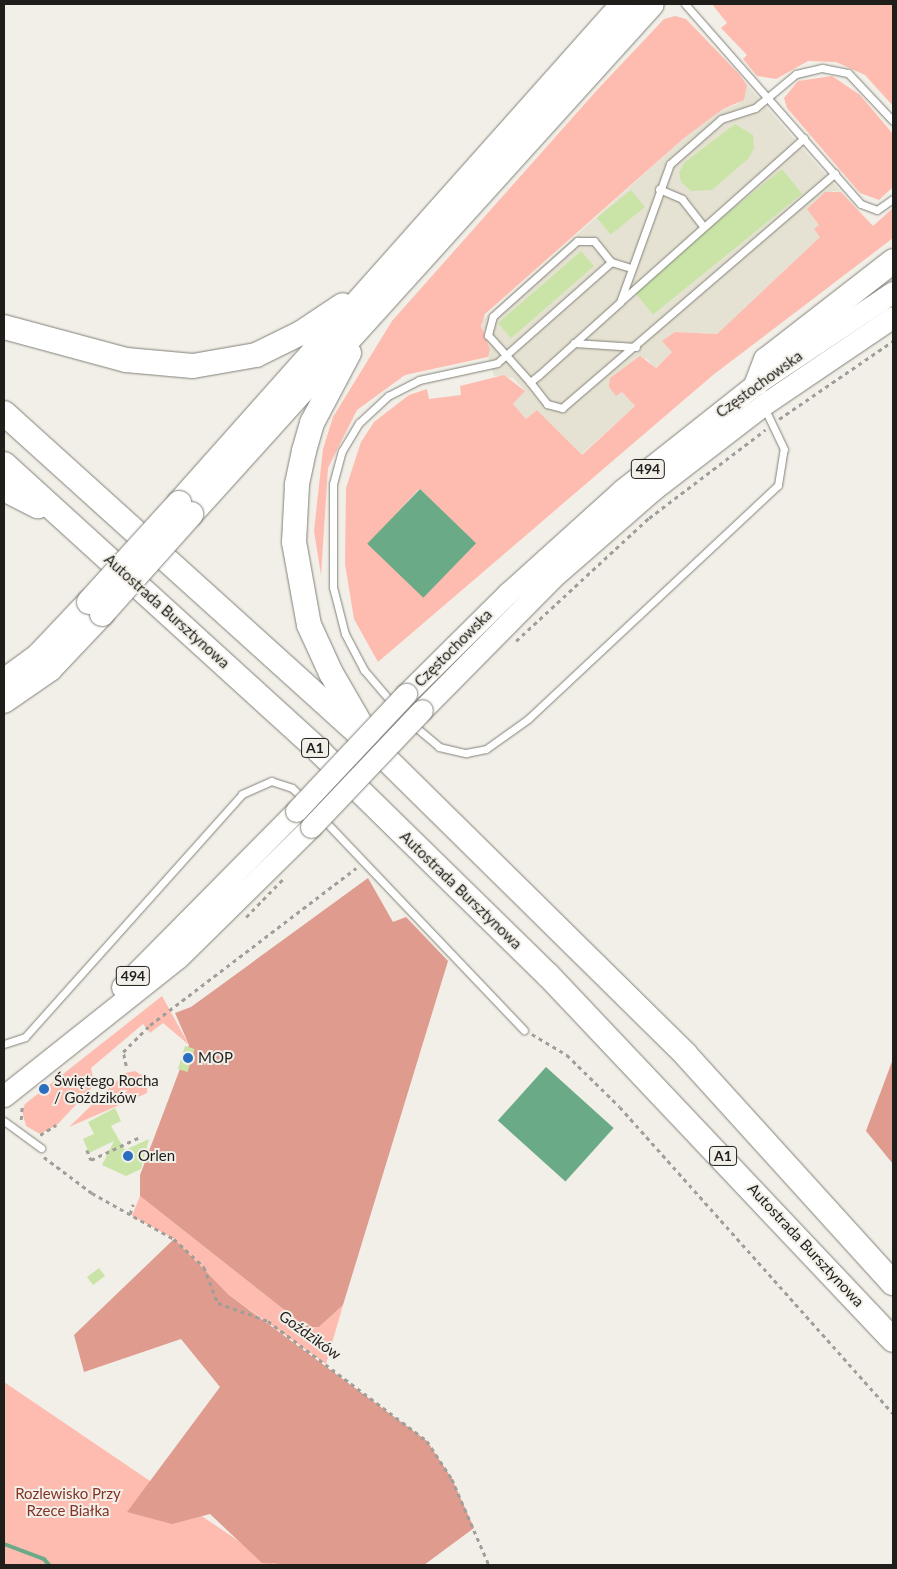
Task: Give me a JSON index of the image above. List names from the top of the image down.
{
  "streets": {
    "highway": ["Autostrada Bursztynowa", "A1"],
    "main road": ["Częstochowska", "494"],
    "path": ["Goździków"]
  },
  "parks": ["Rozlewisko Przy Rzece Białka"],
  "places": ["MOP", "Świętego Rocha / Goździków", "Orlen"]
}
